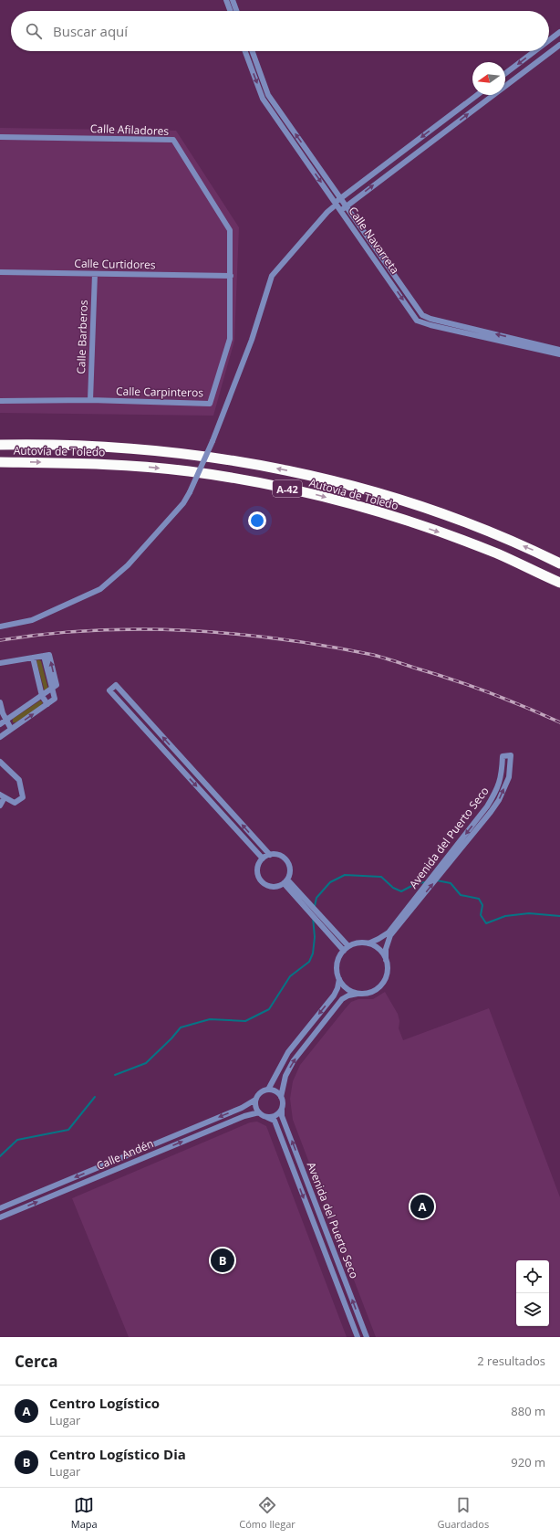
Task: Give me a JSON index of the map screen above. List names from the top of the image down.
{
  "streets": {
    "highway": ["Autovía de Toledo", "A-42"],
    "street": [
      "Calle Afiladores",
      "Calle Navarreta",
      "Calle Curtidores",
      "Calle Barberos",
      "Calle Carpinteros",
      "Avenida del Puerto Seco",
      "Calle Andén"
    ]
  },
  "crossings": [
    ["Calle Afiladores", "Calle Curtidores"],
    ["Calle Afiladores", "Calle Carpinteros"],
    ["Calle Curtidores", "Calle Barberos"],
    ["Calle Curtidores", "Calle Carpinteros"],
    ["Calle Barberos", "Calle Carpinteros"],
    ["Avenida del Puerto Seco", "Calle Andén"]
  ],
  "north": "left",
  "page": {
    "search": "Buscar aquí",
    "pins": ["A", "B"],
    "heading": ["Cerca", "2 resultados"],
    "list": [
      {
        "mark": "A",
        "name": "Centro Logístico",
        "note": "Lugar",
        "value": "880 m"
      },
      {
        "mark": "B",
        "name": "Centro Logístico Dia",
        "note": "Lugar",
        "value": "920 m"
      }
    ],
    "nav": ["Mapa", "Cómo llegar", "Guardados"]
  }
}
